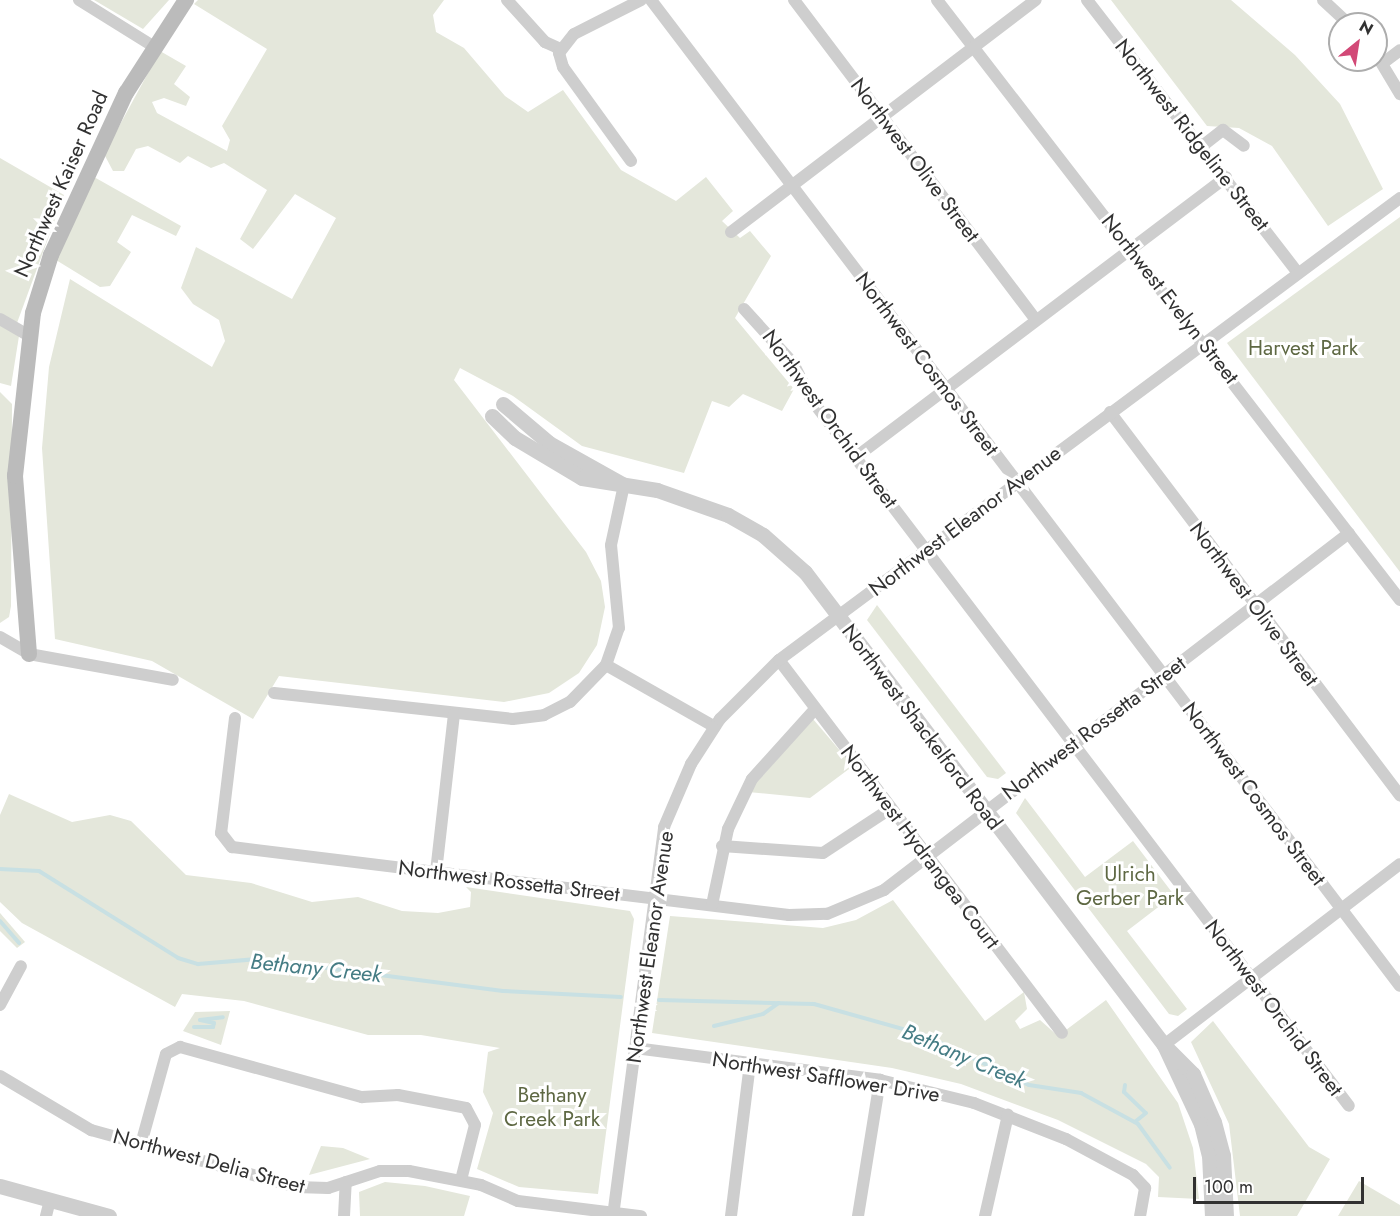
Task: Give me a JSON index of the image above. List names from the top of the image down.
{
  "streets": {
    "main road": ["Northwest Kaiser Road"],
    "street": [
      "Northwest Ridgeline Street",
      "Northwest Olive Street",
      "Northwest Evelyn Street",
      "Northwest Cosmos Street",
      "Northwest Orchid Street",
      "Northwest Eleanor Avenue",
      "Northwest Shackelford Road",
      "Northwest Rossetta Street",
      "Northwest Hydrangea Court",
      "Northwest Safflower Drive",
      "Northwest Delia Street"
    ]
  },
  "crossings": [
    ["Northwest Ridgeline Street", "Northwest Eleanor Avenue"],
    ["Northwest Olive Street", "Northwest Eleanor Avenue"],
    ["Northwest Olive Street", "Northwest Rossetta Street"],
    ["Northwest Evelyn Street", "Northwest Eleanor Avenue"],
    ["Northwest Evelyn Street", "Northwest Rossetta Street"],
    ["Northwest Cosmos Street", "Northwest Eleanor Avenue"],
    ["Northwest Cosmos Street", "Northwest Rossetta Street"],
    ["Northwest Orchid Street", "Northwest Eleanor Avenue"],
    ["Northwest Orchid Street", "Northwest Rossetta Street"],
    ["Northwest Eleanor Avenue", "Northwest Shackelford Road"],
    ["Northwest Eleanor Avenue", "Northwest Rossetta Street"],
    ["Northwest Eleanor Avenue", "Northwest Hydrangea Court"],
    ["Northwest Eleanor Avenue", "Northwest Safflower Drive"],
    ["Northwest Eleanor Avenue", "Northwest Delia Street"],
    ["Northwest Shackelford Road", "Northwest Rossetta Street"],
    ["Northwest Rossetta Street", "Northwest Hydrangea Court"]
  ],
  "water": ["Bethany Creek"],
  "parks": ["Harvest Park", "Ulrich Gerber Park", "Bethany Creek Park"],
  "scale_bar": "100 m",
  "north": "top right"
}
